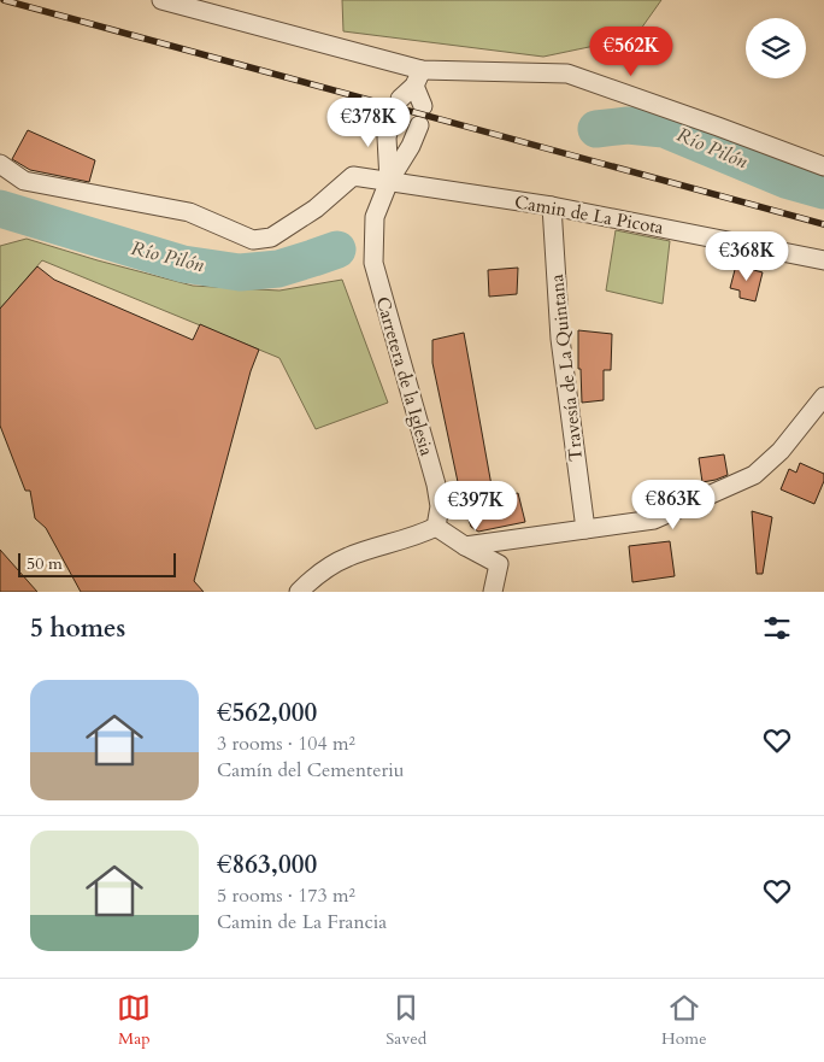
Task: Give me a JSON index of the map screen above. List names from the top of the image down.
{
  "streets": {
    "street": ["Camin de La Picota", "Travesía de La Quintana", "Carretera de la Iglesia"]
  },
  "crossings": [
    ["Camin de La Picota", "Travesía de La Quintana"],
    ["Camin de La Picota", "Carretera de la Iglesia"]
  ],
  "water": ["Río Pilón"],
  "scale_bar": "50 m",
  "page": {
    "price": [
      "€562K",
      "€378K",
      "€368K",
      "€863K",
      "€397K"
    ],
    "scale": "50 m",
    "heading": "5 homes",
    "list": [
      {
        "name": "€562,000",
        "note": "3 rooms · 104 m² · Camín del Cementeriu"
      },
      {
        "name": "€863,000",
        "note": "5 rooms · 173 m² · Camin de La Francia"
      }
    ],
    "tabs": ["Map", "Saved", "Home"]
  }
}
